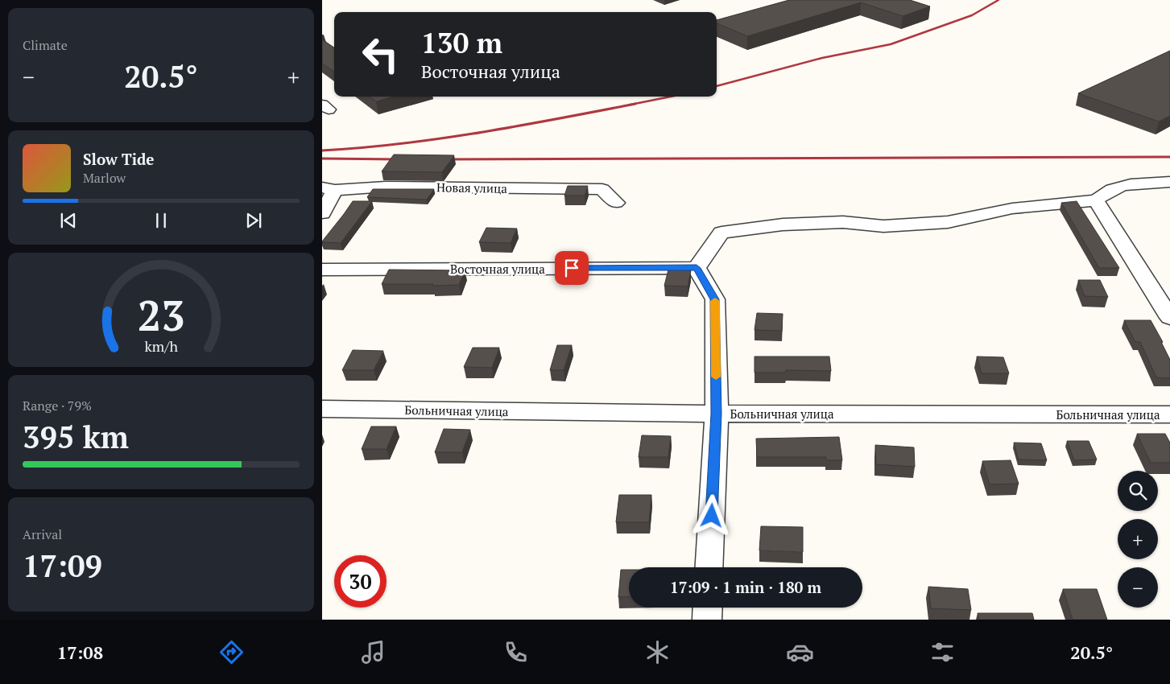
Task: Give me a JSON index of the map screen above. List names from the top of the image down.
{
  "streets": {
    "street": ["Новая улица", "Восточная улица", "Больничная улица"]
  },
  "page": {
    "tile": [
      "Climate",
      ["Range · 79%", "395 km"],
      ["Arrival", "17:09"]
    ],
    "turn": ["130 m", "Восточная улица"],
    "heat": ["−", "20.5°", "+"],
    "song": ["Slow Tide", "Marlow"],
    "map_buttons": ["+", "−"],
    "limit": "30",
    "trip": "17:09 · 1 min · 180 m",
    "tabs": ["17:08", "20.5°"],
    "gauge": ["23", "km/h"]
  }
}
